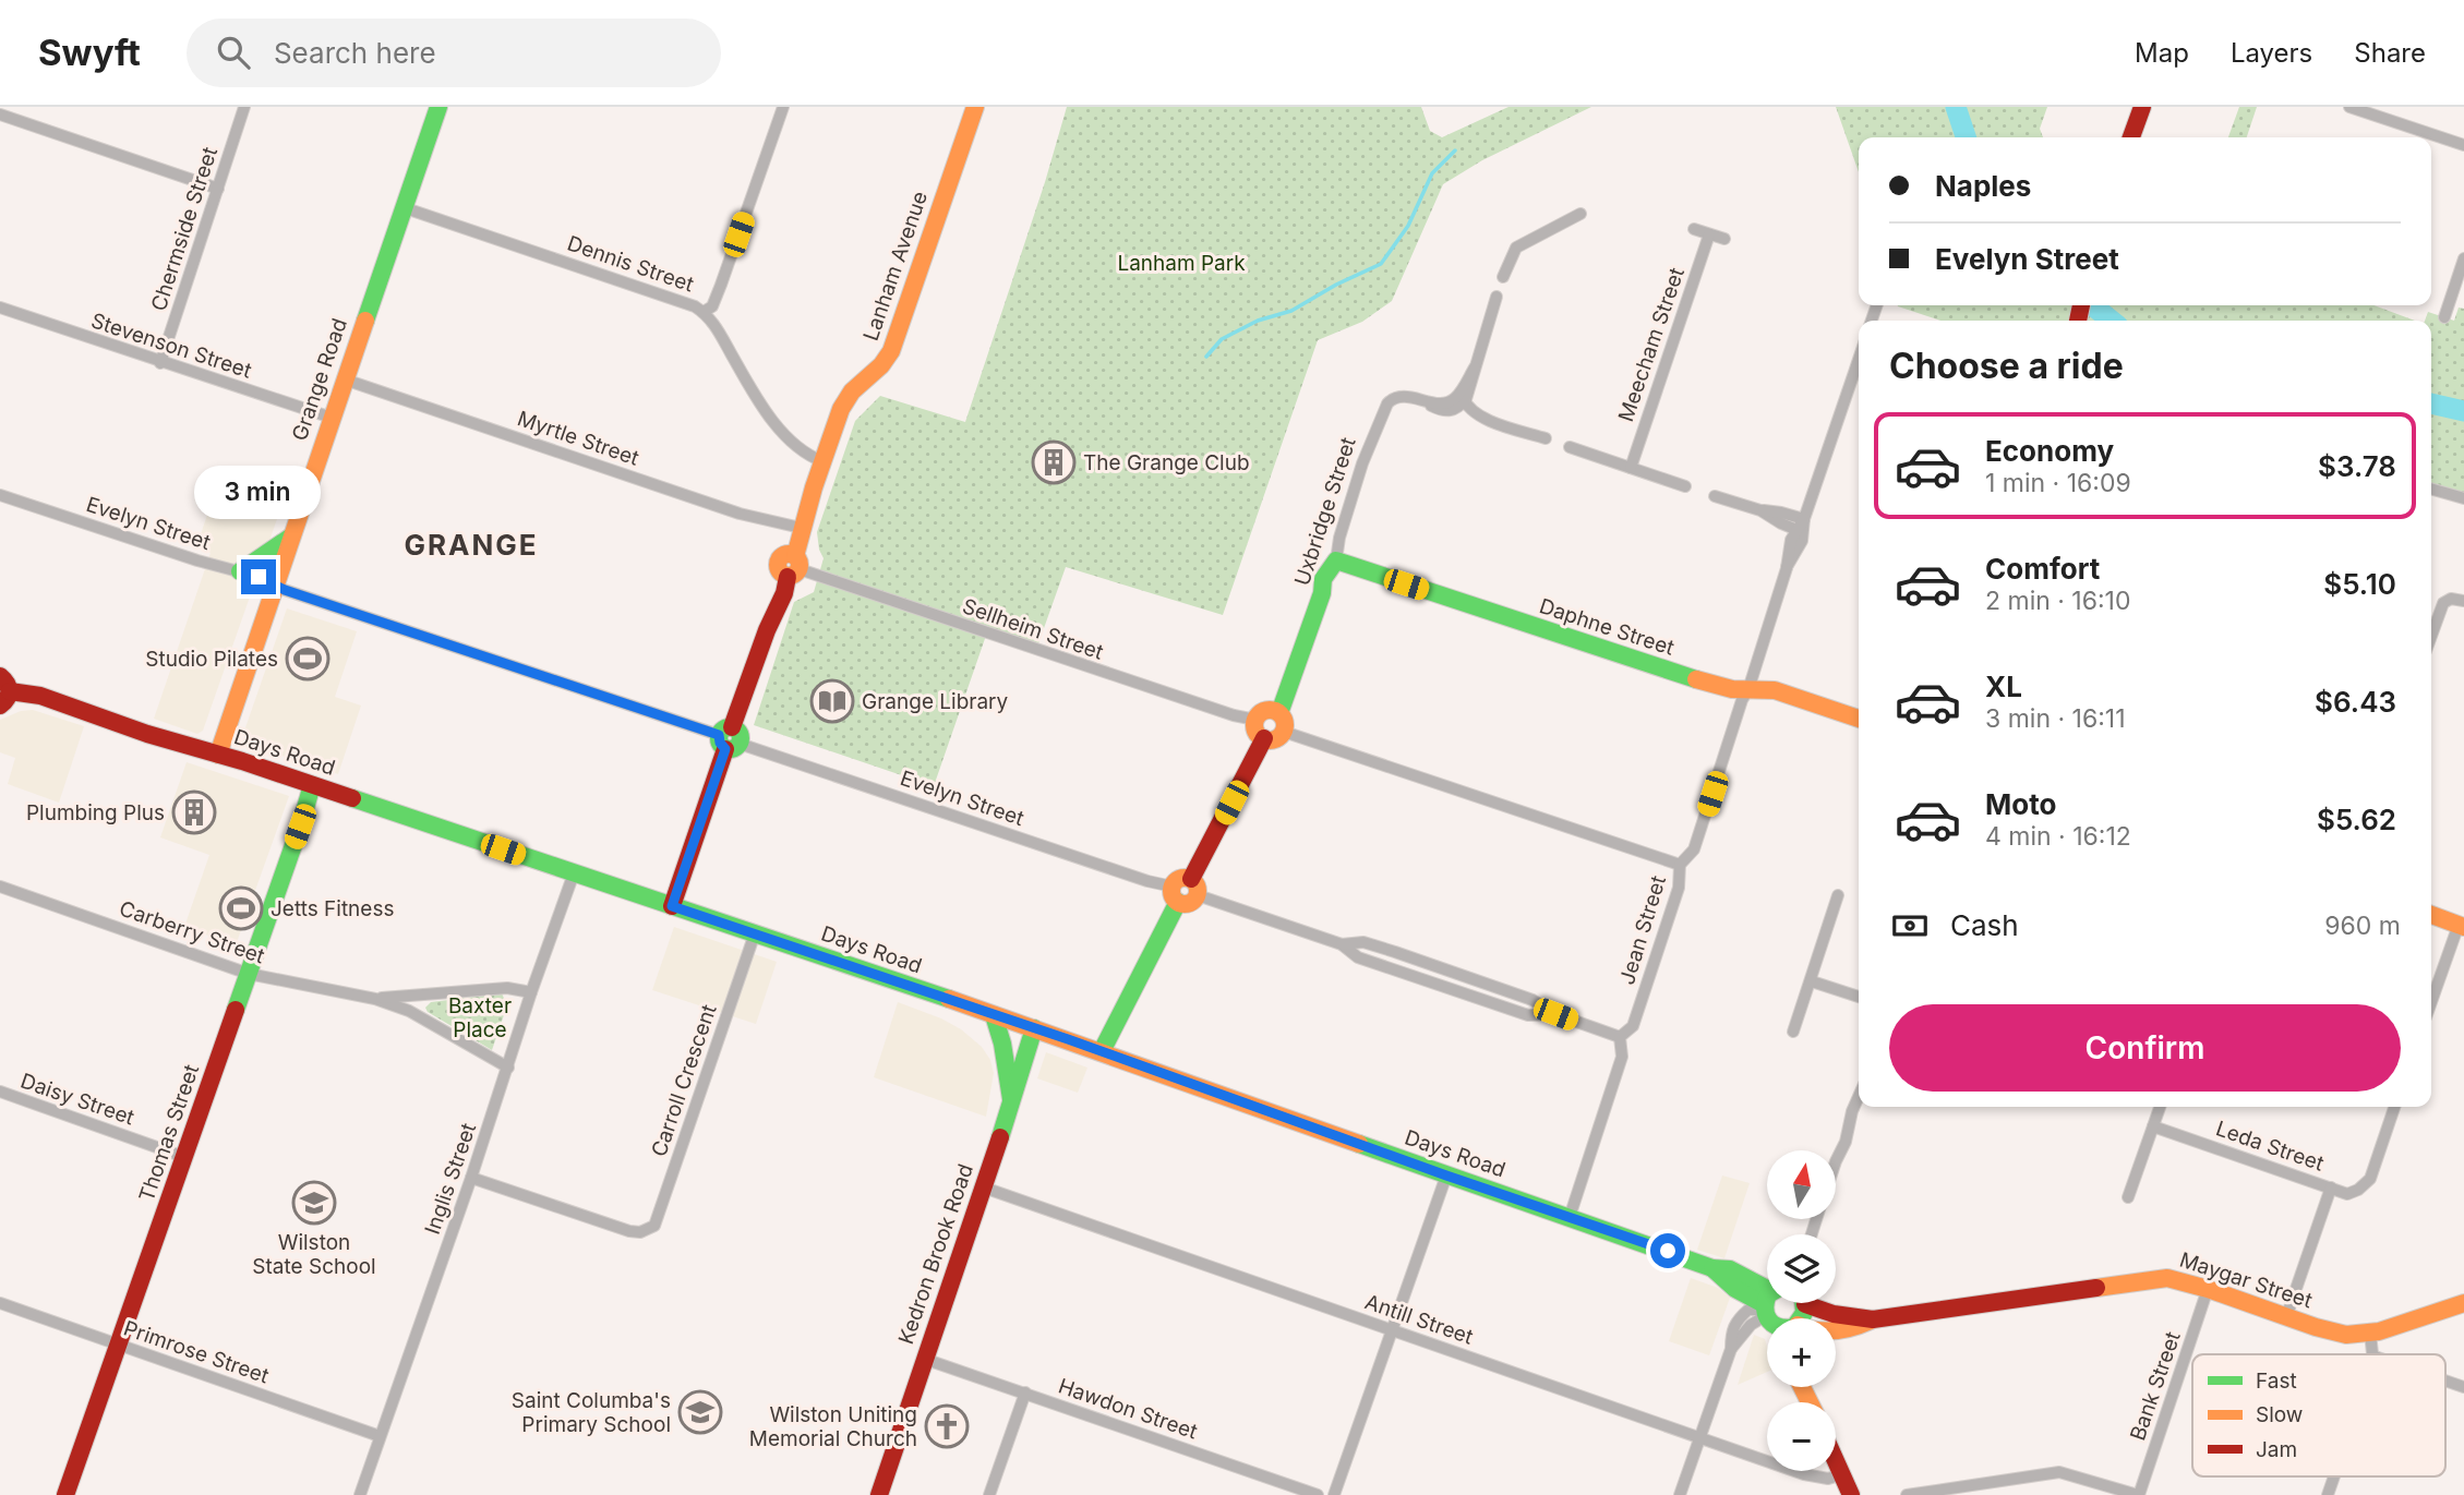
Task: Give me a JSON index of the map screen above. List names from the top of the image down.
{
  "streets": {
    "main road": [
      "Lanham Avenue",
      "Grange Road",
      "Uxbridge Street",
      "Daphne Street",
      "Days Road",
      "Thomas Street",
      "Kedron Brook Road",
      "Maygar Street"
    ],
    "street": [
      "Chermside Street",
      "Dennis Street",
      "Meecham Street",
      "Stevenson Street",
      "Myrtle Street",
      "Evelyn Street",
      "Sellheim Street",
      "Jean Street",
      "Carberry Street",
      "Carroll Crescent",
      "Daisy Street",
      "Leda Street",
      "Inglis Street",
      "Antill Street",
      "Primrose Street",
      "Bank Street",
      "Hawdon Street"
    ]
  },
  "crossings": [
    ["Chermside Street", "Stevenson Street"],
    ["Dennis Street", "Lanham Avenue"],
    ["Dennis Street", "Grange Road"],
    ["Lanham Avenue", "Myrtle Street"],
    ["Lanham Avenue", "Evelyn Street"],
    ["Lanham Avenue", "Sellheim Street"],
    ["Lanham Avenue", "Days Road"],
    ["Stevenson Street", "Grange Road"],
    ["Grange Road", "Myrtle Street"],
    ["Grange Road", "Evelyn Street"],
    ["Grange Road", "Days Road"],
    ["Uxbridge Street", "Daphne Street"],
    ["Uxbridge Street", "Sellheim Street"],
    ["Daphne Street", "Jean Street"],
    ["Days Road", "Jean Street"],
    ["Days Road", "Carroll Crescent"],
    ["Days Road", "Thomas Street"],
    ["Days Road", "Inglis Street"],
    ["Days Road", "Kedron Brook Road"],
    ["Carberry Street", "Thomas Street"],
    ["Carberry Street", "Inglis Street"],
    ["Carroll Crescent", "Inglis Street"],
    ["Daisy Street", "Thomas Street"],
    ["Thomas Street", "Primrose Street"],
    ["Inglis Street", "Primrose Street"],
    ["Kedron Brook Road", "Antill Street"],
    ["Kedron Brook Road", "Hawdon Street"],
    ["Maygar Street", "Bank Street"]
  ],
  "districts": ["GRANGE"],
  "parks": ["Lanham Park", "Baxter Place"],
  "places": {
    "building": ["The Grange Club", "Plumbing Plus"],
    "sports": ["Studio Pilates", "Jetts Fitness"],
    "library": ["Grange Library"],
    "school or university": ["Wilston State School", "Saint Columba's Primary School"],
    "church": ["Wilston Uniting Memorial Church"]
  },
  "legend": ["Fast", "Slow", "Jam"],
  "north": "top",
  "page": {
    "header": "Swyft",
    "search": "Search here",
    "nav": ["Map", "Layers", "Share"],
    "banner": ["Naples", "Evelyn Street"],
    "heading": "Choose a ride",
    "list": [
      {
        "name": "Economy",
        "note": "1 min · 16:09",
        "value": "$3.78"
      },
      {
        "name": "Comfort",
        "note": "2 min · 16:10",
        "value": "$5.10"
      },
      {
        "name": "XL",
        "note": "3 min · 16:11",
        "value": "$6.43"
      },
      {
        "name": "Moto",
        "note": "4 min · 16:12",
        "value": "$5.62"
      }
    ],
    "bubble": "3 min",
    "pay": ["Cash", "960 m"],
    "buttons": "Confirm",
    "map_buttons": ["+", "−"]
  }
}
